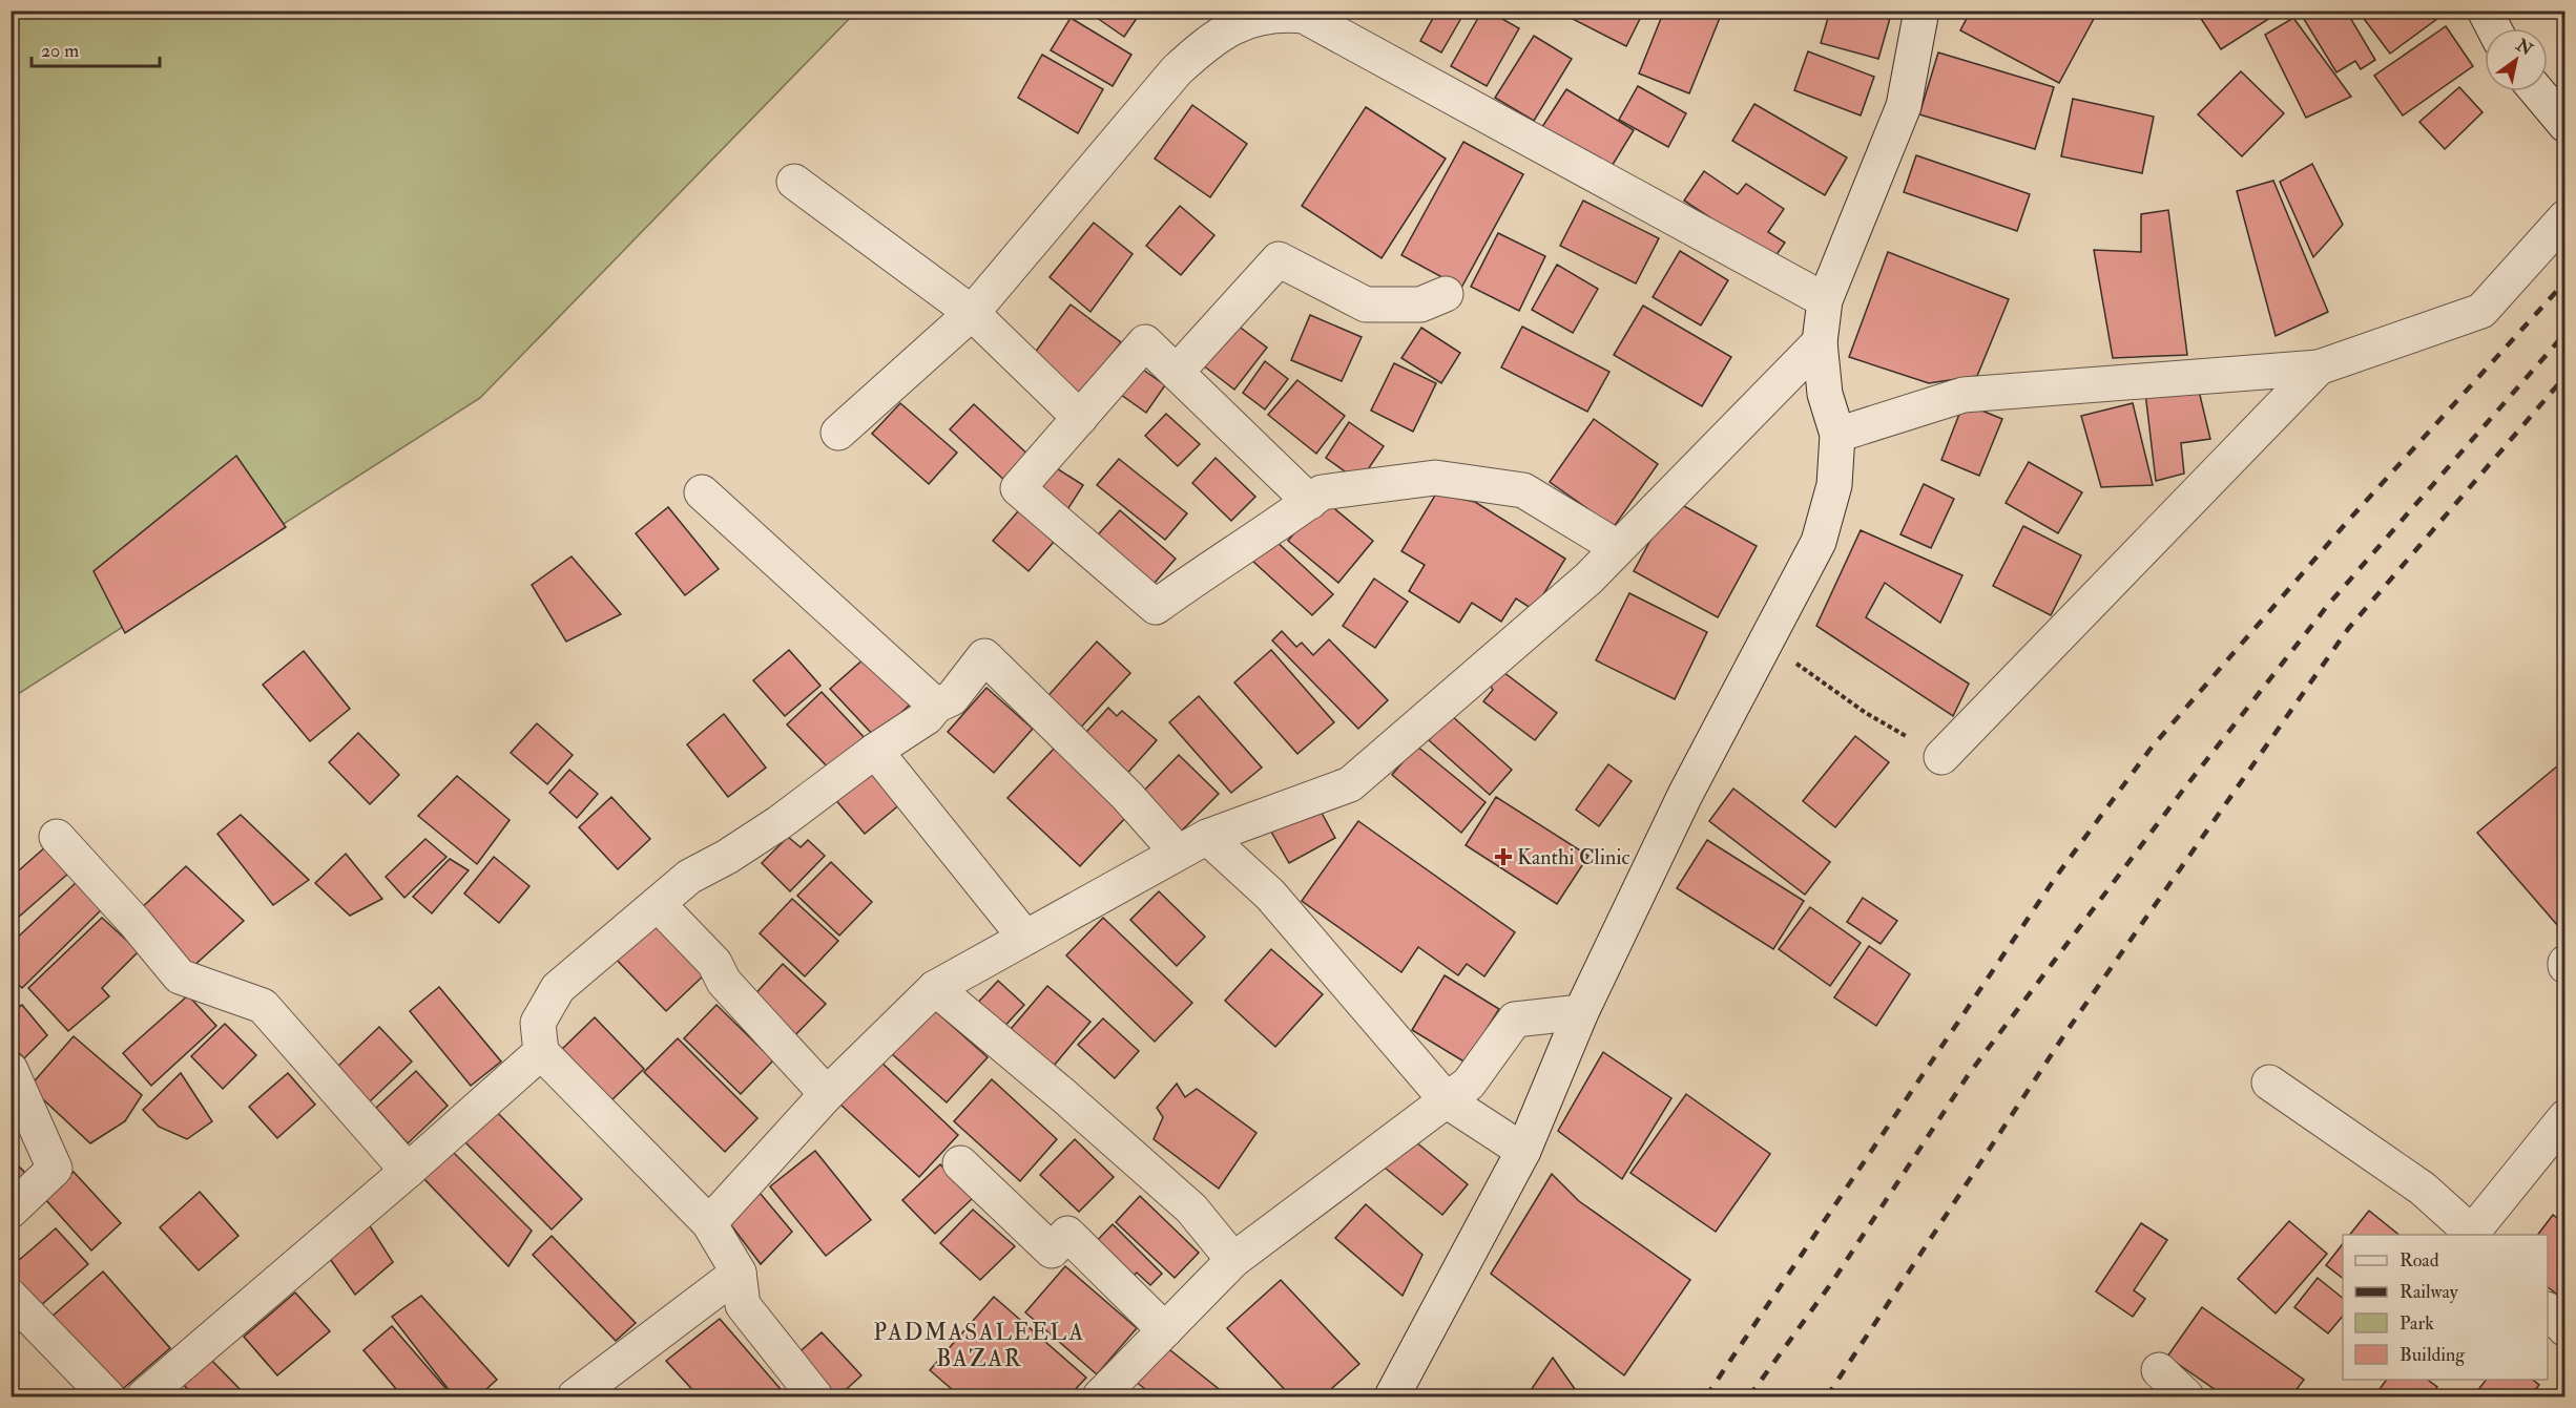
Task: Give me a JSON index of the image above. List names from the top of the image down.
{
  "districts": ["PADMASALEELA BAZAR"],
  "places": {
    "health": ["Kanthi Clinic"]
  },
  "legend": [
    "Road",
    "Railway",
    "Park",
    "Building"
  ],
  "scale_bar": "20 m",
  "north": "top right"
}
